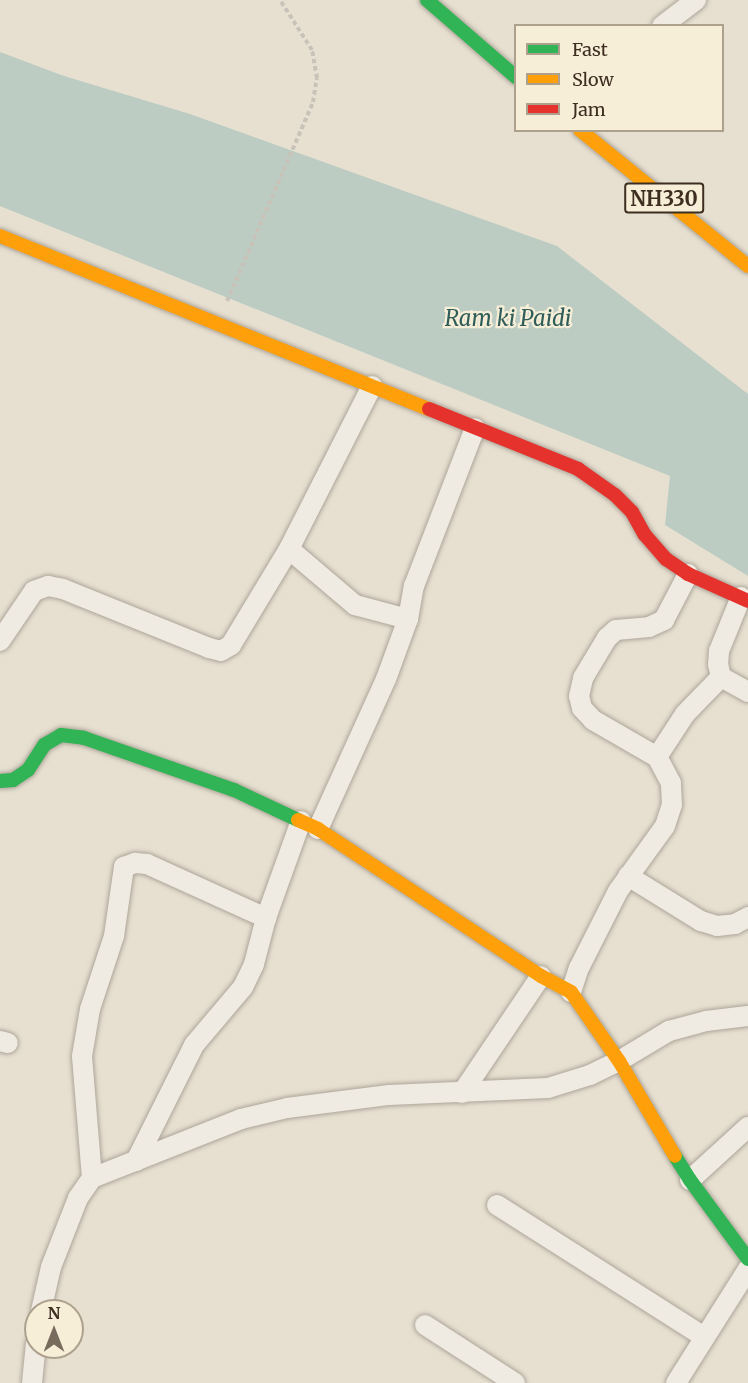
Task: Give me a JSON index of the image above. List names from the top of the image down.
{
  "streets": {
    "main road": ["NH330"]
  },
  "water": ["Ram ki Paidi"],
  "legend": ["Fast", "Slow", "Jam"],
  "north": "top"
}
